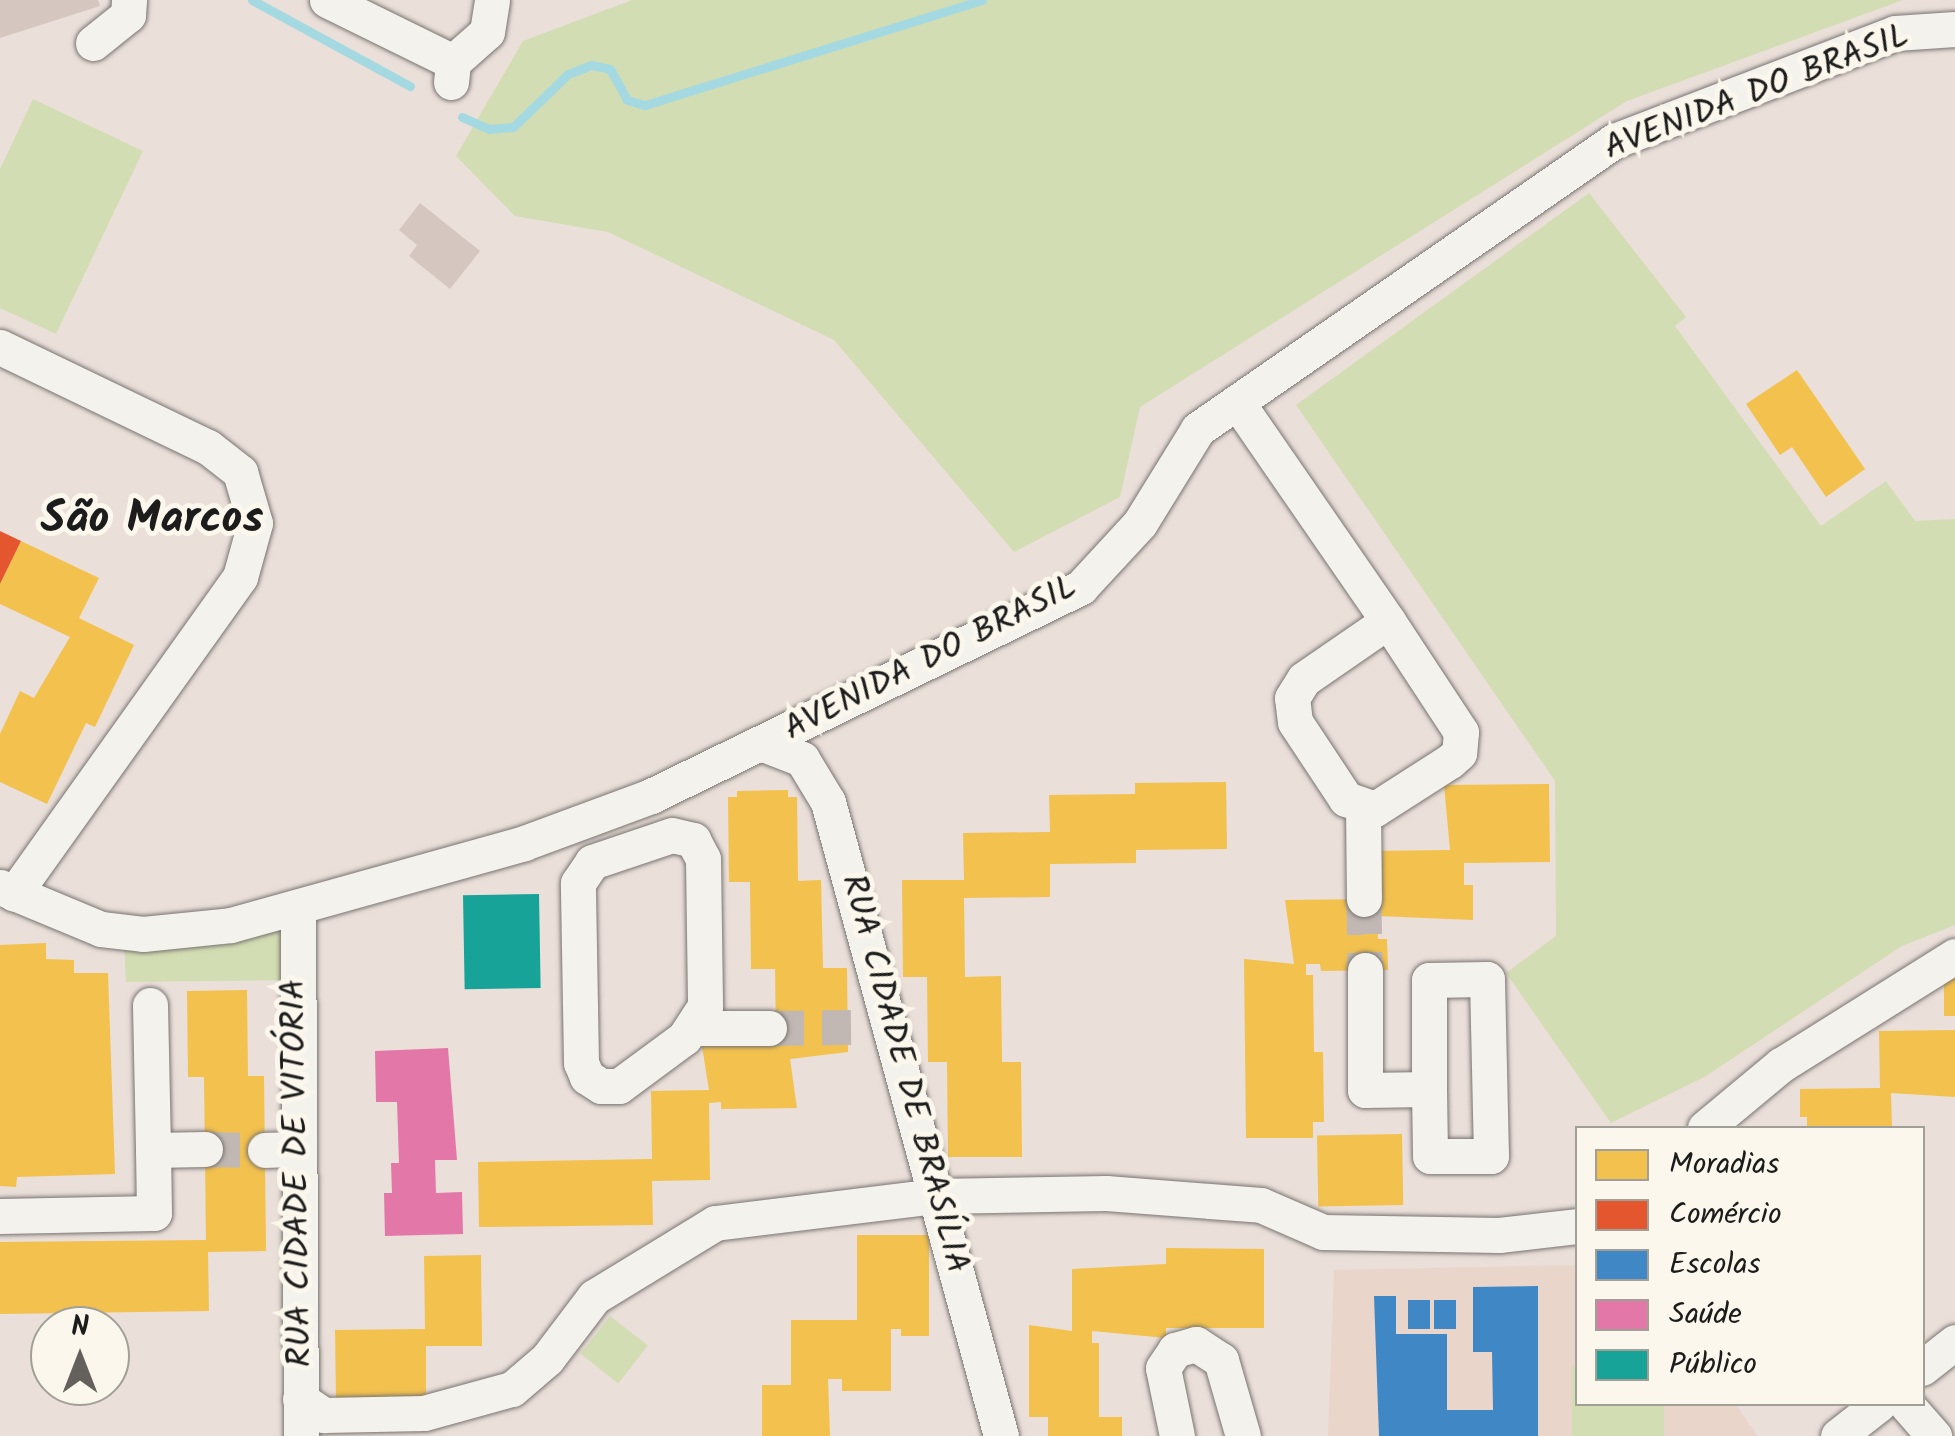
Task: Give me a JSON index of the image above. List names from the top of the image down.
{
  "streets": {
    "street": ["AVENIDA DO BRASIL", "RUA CIDADE DE BRASÍLIA", "RUA CIDADE DE VITÓRIA"]
  },
  "crossings": [
    ["AVENIDA DO BRASIL", "RUA CIDADE DE BRASÍLIA"],
    ["AVENIDA DO BRASIL", "RUA CIDADE DE VITÓRIA"]
  ],
  "districts": ["São Marcos"],
  "legend": [
    "Moradias",
    "Comércio",
    "Escolas",
    "Saúde",
    "Público"
  ],
  "north": "top"
}
